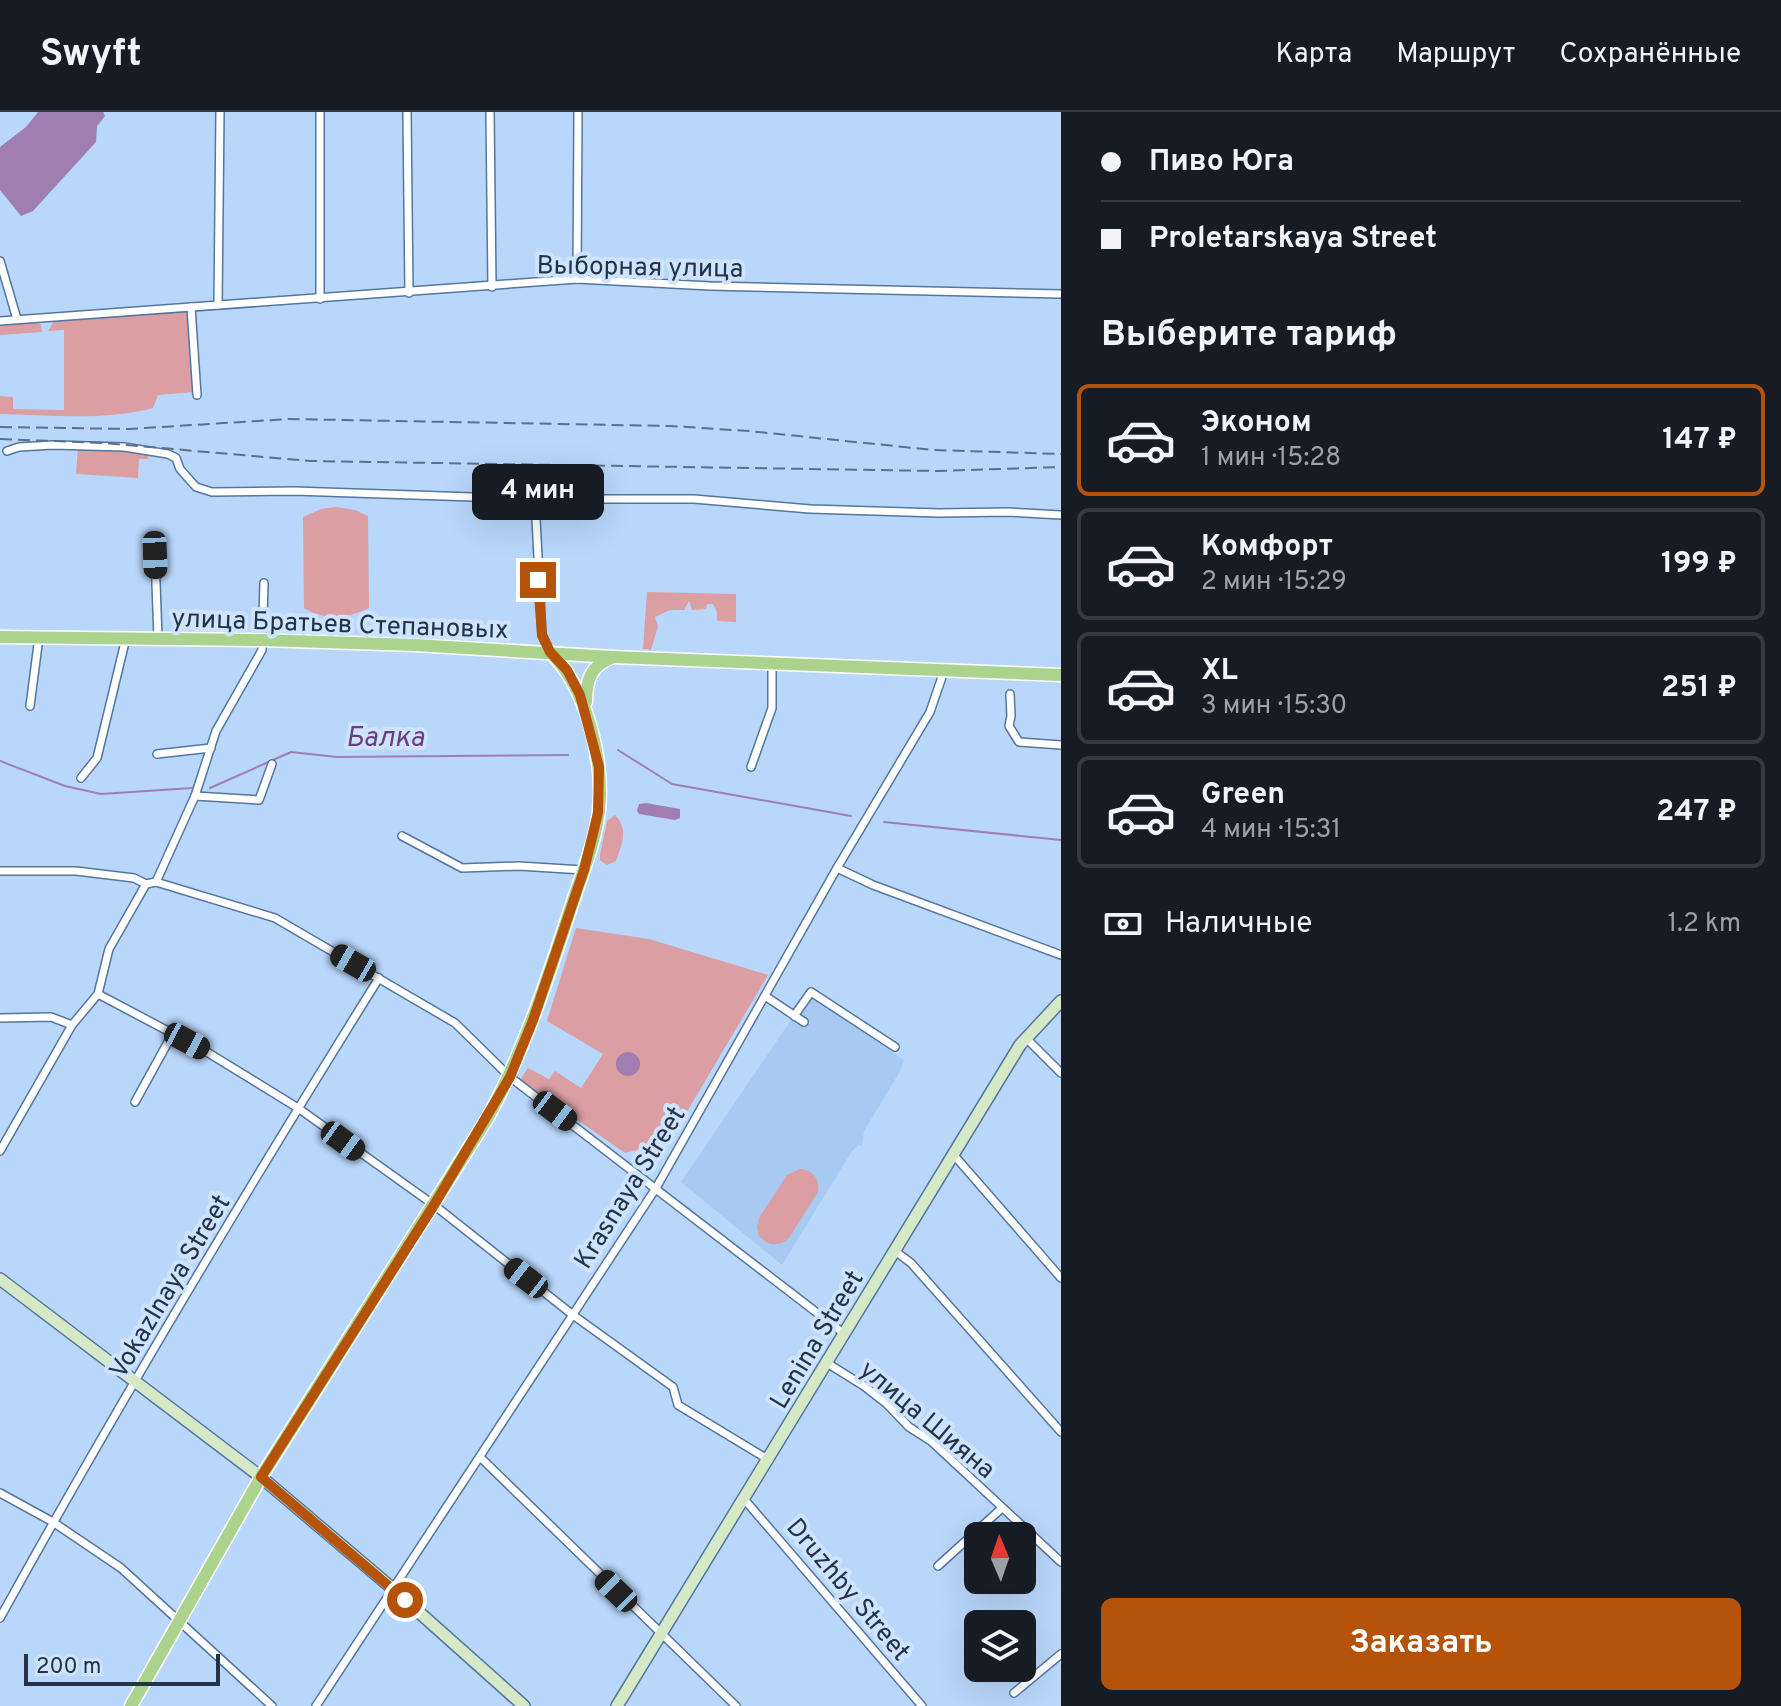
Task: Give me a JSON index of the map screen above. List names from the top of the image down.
{
  "streets": {
    "main road": ["улица Братьев Степановых", "Lenina Street"],
    "street": [
      "Выборная улица",
      "Krasnaya Street",
      "Vokazlnaya Street",
      "улица Шияна",
      "Druzhby Street"
    ]
  },
  "crossings": [
    ["улица Братьев Степановых", "Krasnaya Street"],
    ["Krasnaya Street", "улица Шияна"],
    ["Vokazlnaya Street", "улица Шияна"],
    ["Lenina Street", "улица Шияна"],
    ["Lenina Street", "Druzhby Street"]
  ],
  "water": ["Балка"],
  "scale_bar": "200 m",
  "north": "top",
  "page": {
    "header": "Swyft",
    "nav": ["Карта", "Маршрут", "Сохранённые"],
    "banner": ["Пиво Юга", "Proletarskaya Street"],
    "heading": "Выберите тариф",
    "list": [
      {
        "name": "Эконом",
        "note": "1 мин · 15:28",
        "value": "147 ₽"
      },
      {
        "name": "Комфорт",
        "note": "2 мин · 15:29",
        "value": "199 ₽"
      },
      {
        "name": "XL",
        "note": "3 мин · 15:30",
        "value": "251 ₽"
      },
      {
        "name": "Green",
        "note": "4 мин · 15:31",
        "value": "247 ₽"
      }
    ],
    "bubble": "4 мин",
    "pay": ["Наличные", "1.2 km"],
    "buttons": "Заказать",
    "scale": "200 m"
  }
}
